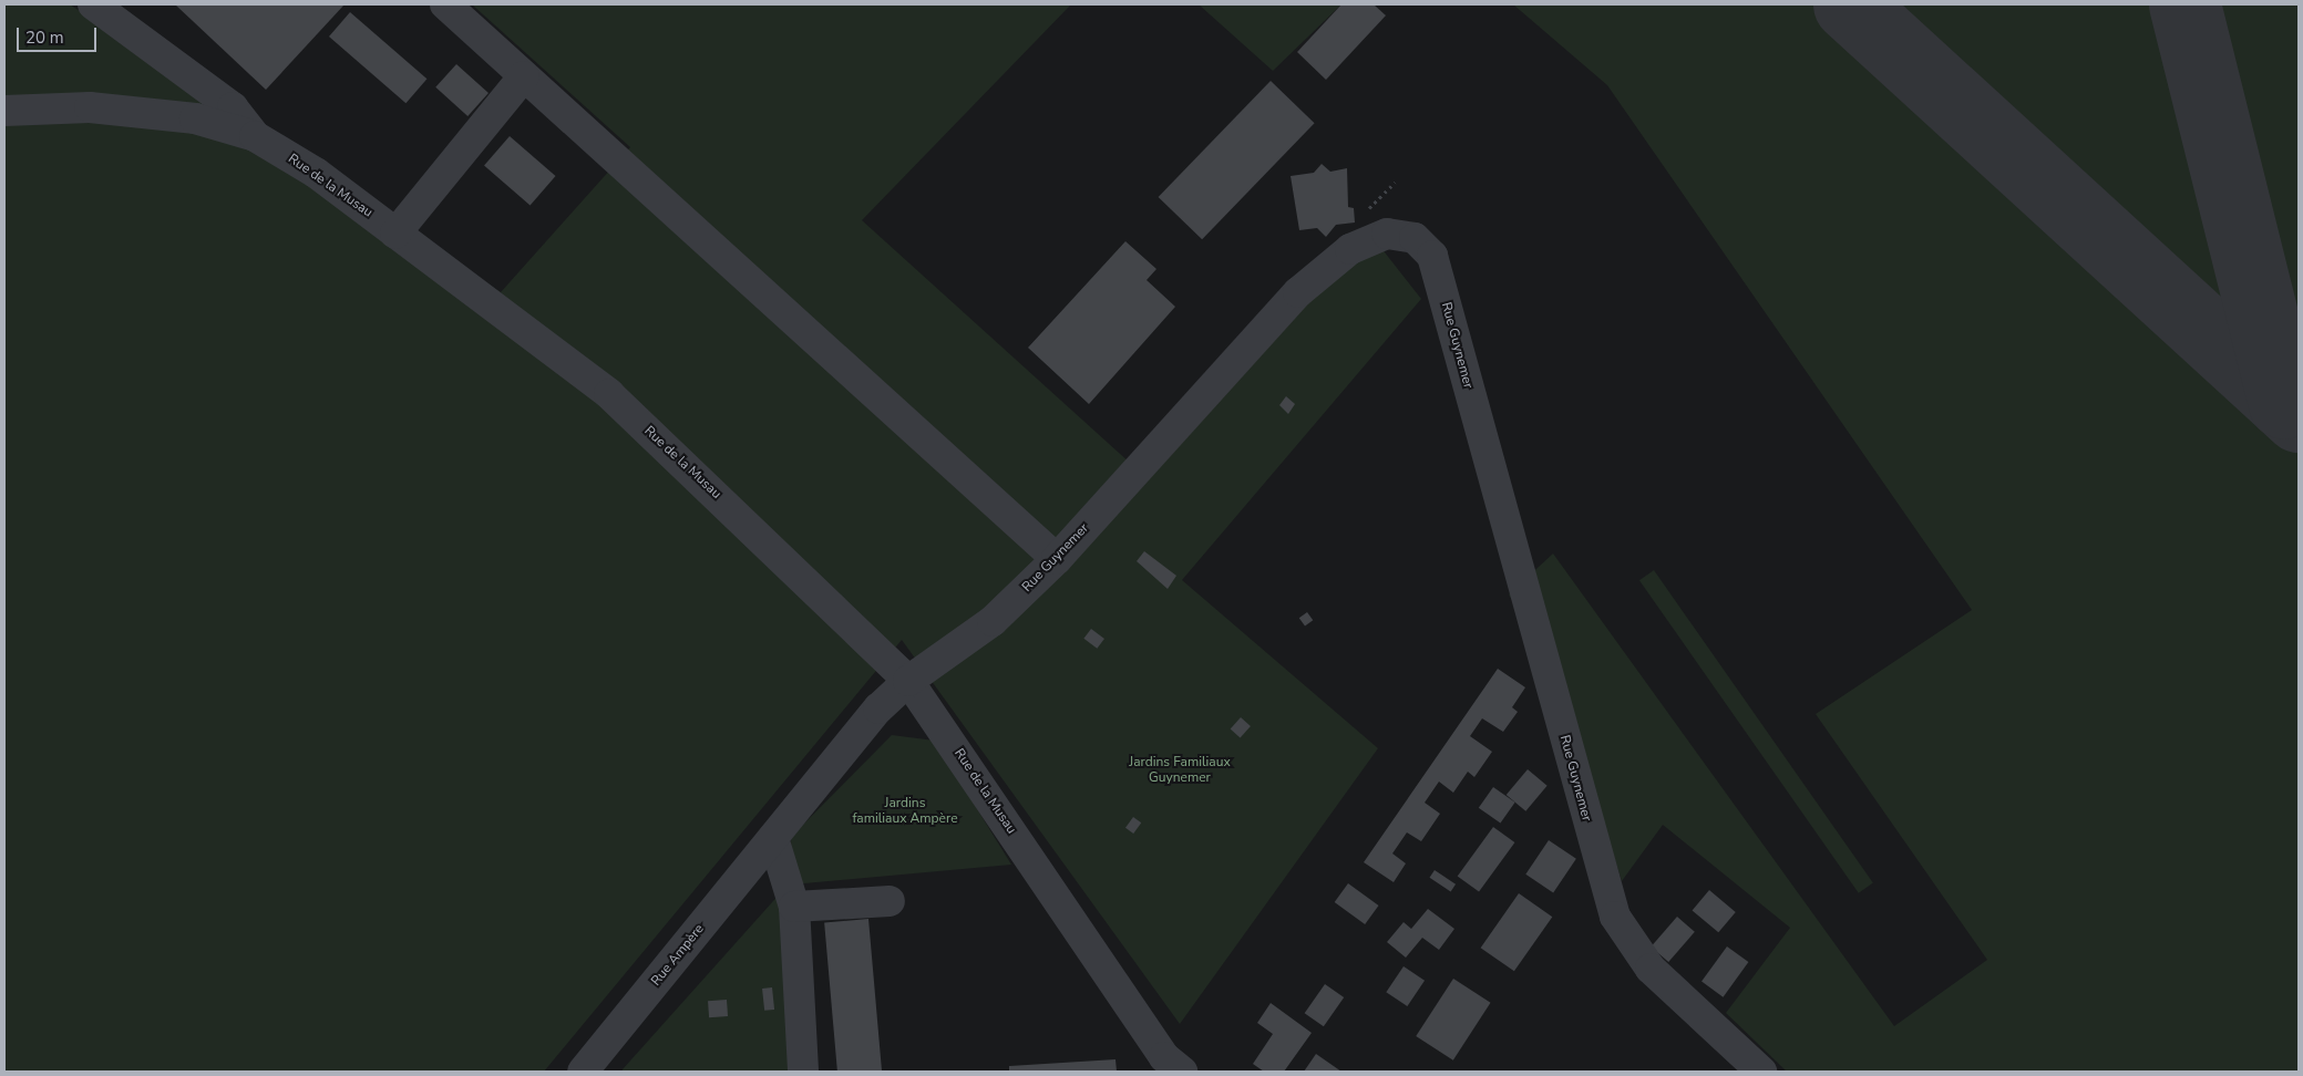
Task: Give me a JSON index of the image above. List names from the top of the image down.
{
  "streets": {
    "street": ["Rue de la Musau", "Rue Guynemer", "Rue Ampère"]
  },
  "crossings": [
    ["Rue de la Musau", "Rue Guynemer"],
    ["Rue de la Musau", "Rue Ampère"],
    ["Rue Guynemer", "Rue Ampère"]
  ],
  "parks": ["Jardins Familiaux Guynemer", "Jardins familiaux Ampère"],
  "scale_bar": "20 m"
}
